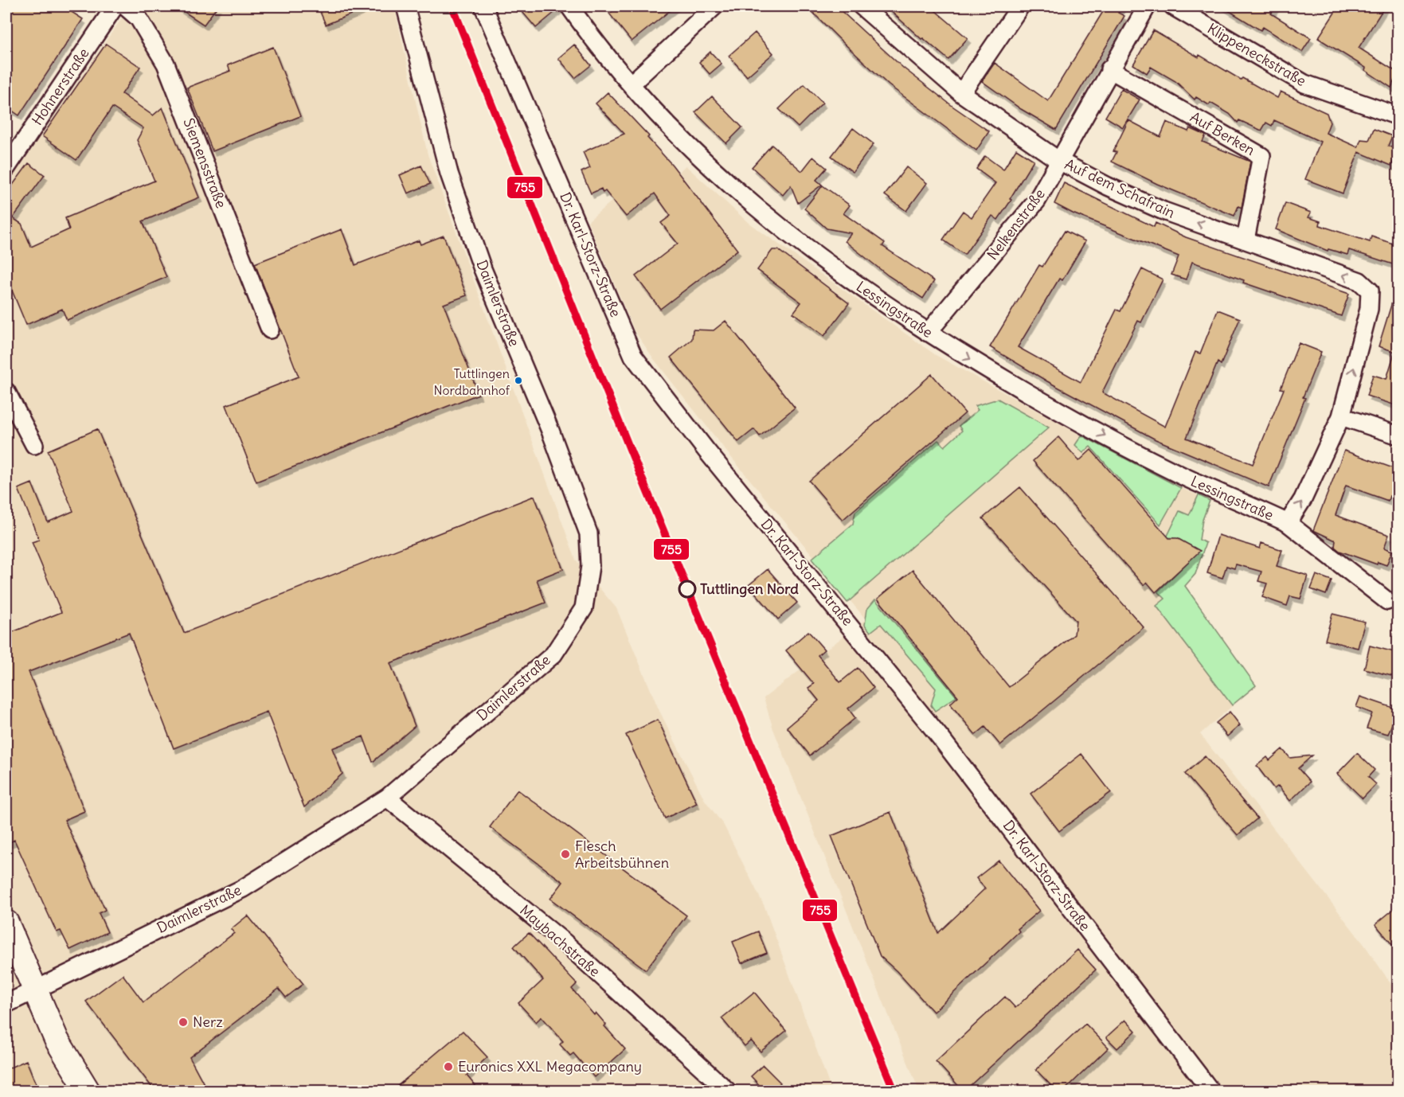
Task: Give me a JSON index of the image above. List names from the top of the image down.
{
  "streets": {
    "street": [
      "Klippeneckstraße",
      "Hohnerstraße",
      "Auf Berken",
      "Siemensstraße",
      "Auf dem Schafrain",
      "Nelkenstraße",
      "Dr. Karl-Storz-Straße",
      "Daimlerstraße",
      "Lessingstraße",
      "Maybachstraße"
    ]
  },
  "crossings": [
    ["Auf Berken", "Auf dem Schafrain"],
    ["Auf Berken", "Nelkenstraße"],
    ["Auf dem Schafrain", "Nelkenstraße"],
    ["Auf dem Schafrain", "Lessingstraße"],
    ["Nelkenstraße", "Lessingstraße"],
    ["Daimlerstraße", "Maybachstraße"]
  ],
  "one_way": ["Auf dem Schafrain"],
  "places": [
    "Tuttlingen Nordbahnhof",
    "Tuttlingen Nord",
    "Flesch Arbeitsbühnen",
    "Nerz",
    "Euronics XXL Megacompany"
  ],
  "lines": ["transit line 755"]
}
